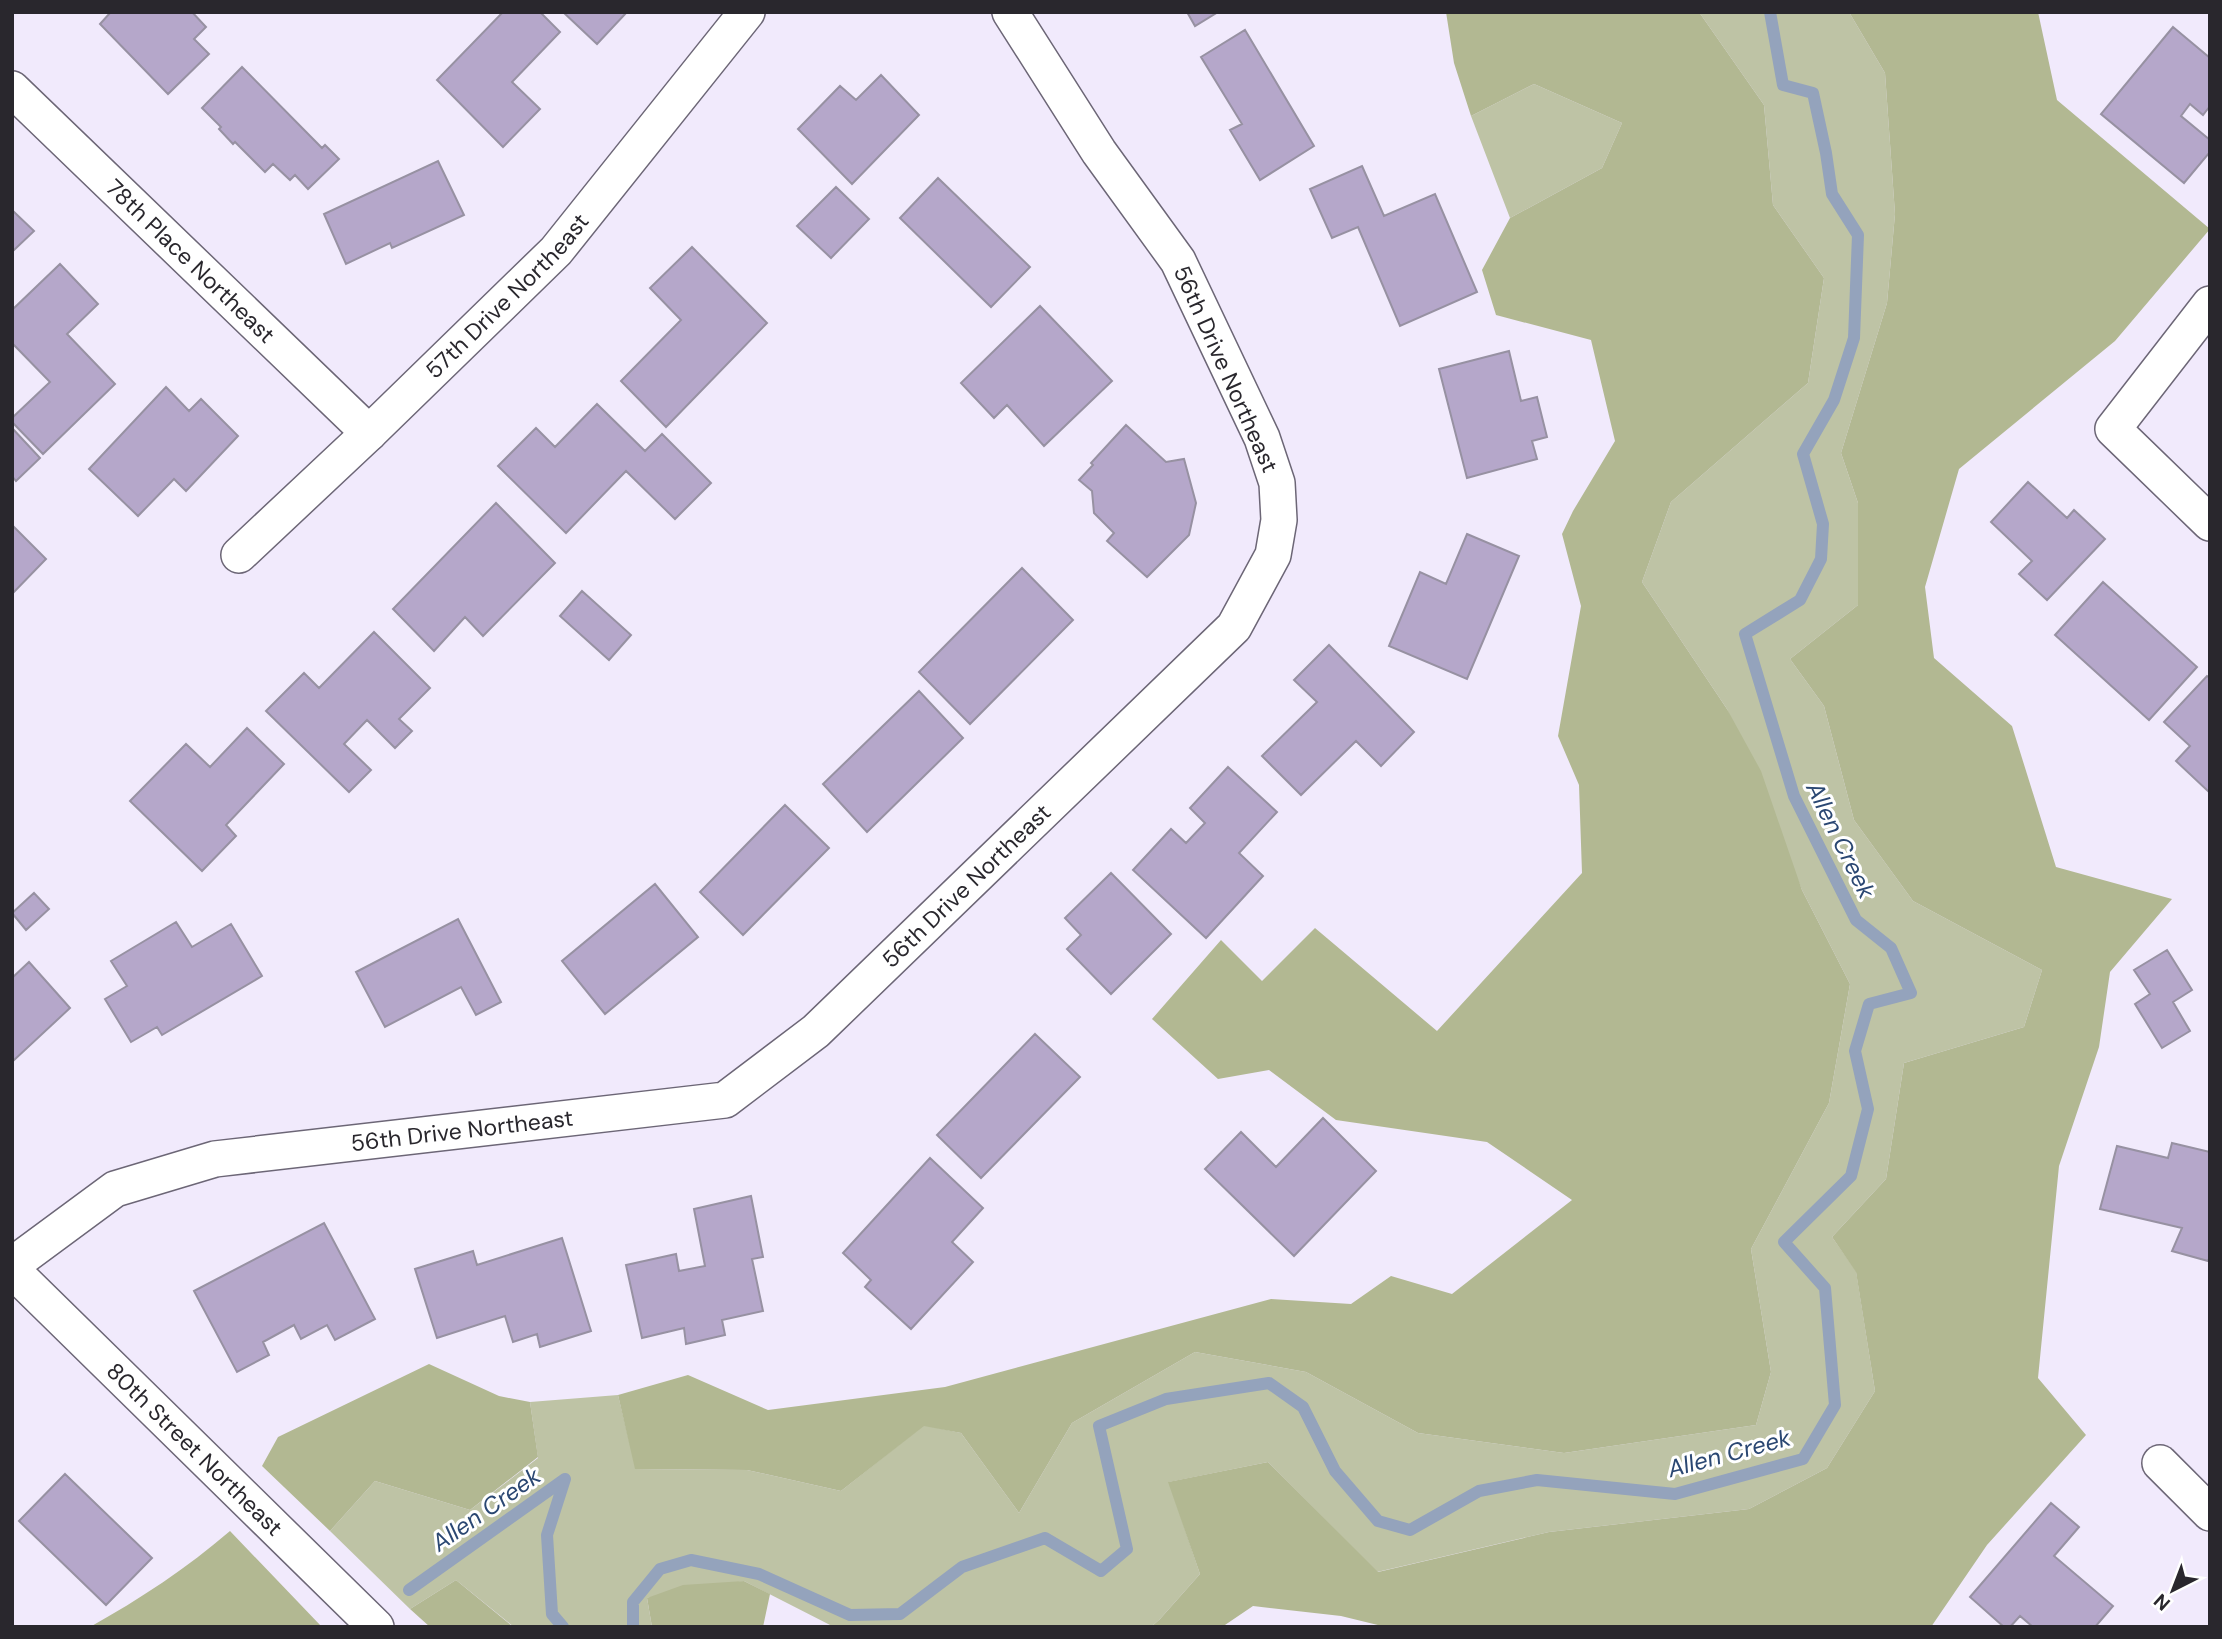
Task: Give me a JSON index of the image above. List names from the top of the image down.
{
  "streets": {
    "street": [
      "78th Place Northeast",
      "57th Drive Northeast",
      "56th Drive Northeast",
      "80th Street Northeast"
    ]
  },
  "crossings": [
    ["78th Place Northeast", "57th Drive Northeast"]
  ],
  "water": ["Allen Creek"],
  "north": "bottom left"
}
